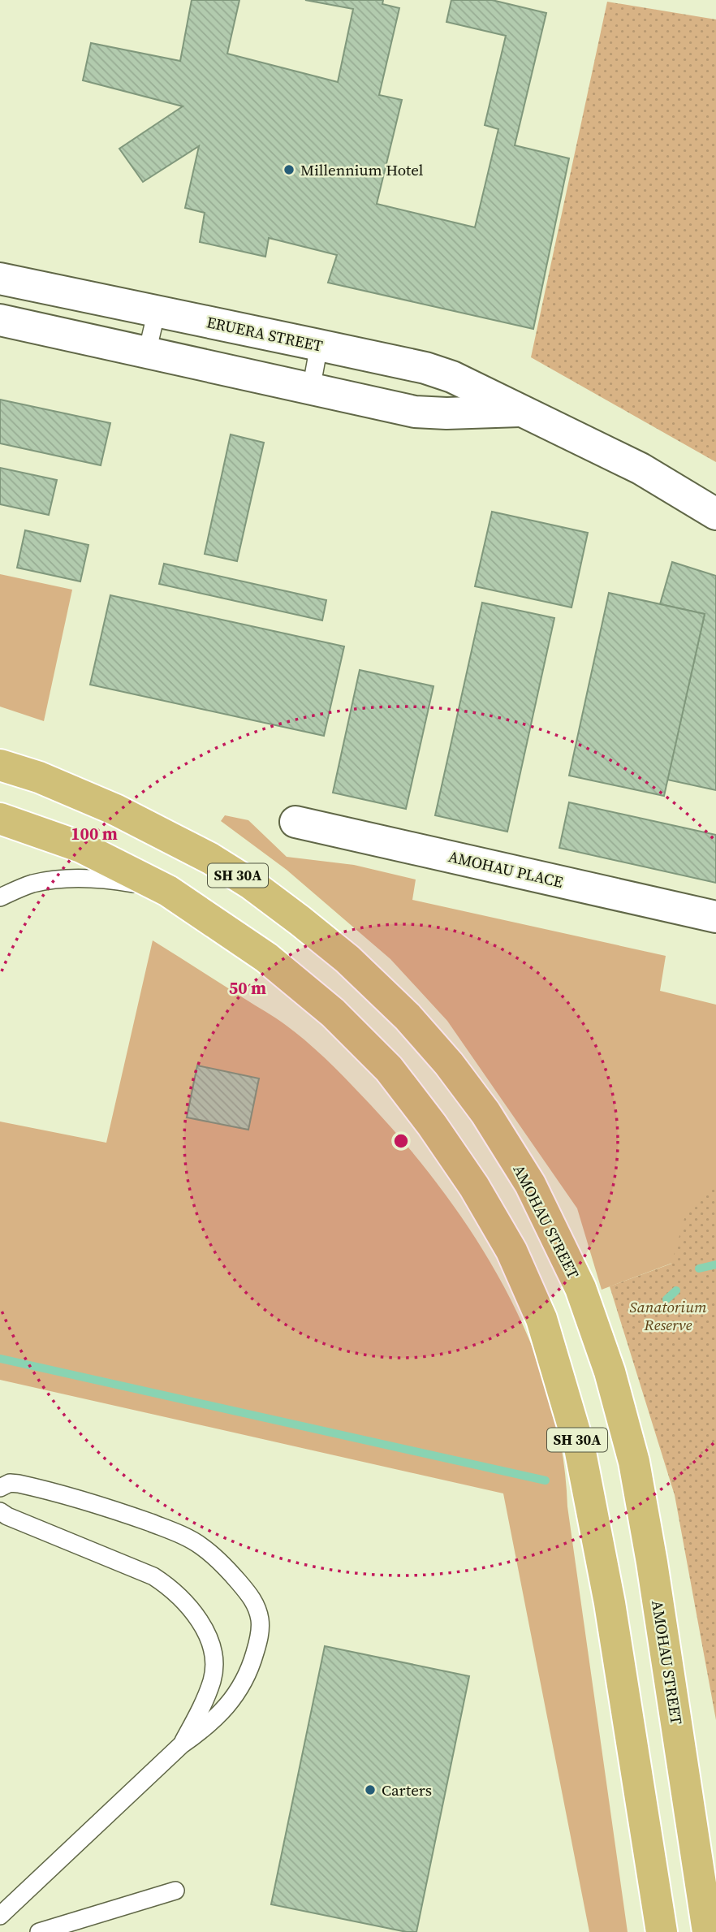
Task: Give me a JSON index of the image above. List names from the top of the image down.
{
  "streets": {
    "main road": ["SH 30A", "AMOHAU STREET"],
    "street": ["ERUERA STREET", "AMOHAU PLACE"]
  },
  "parks": ["Sanatorium Reserve"],
  "places": ["Millennium Hotel", "Carters"],
  "rings": ["100 m", "50 m"]
}
